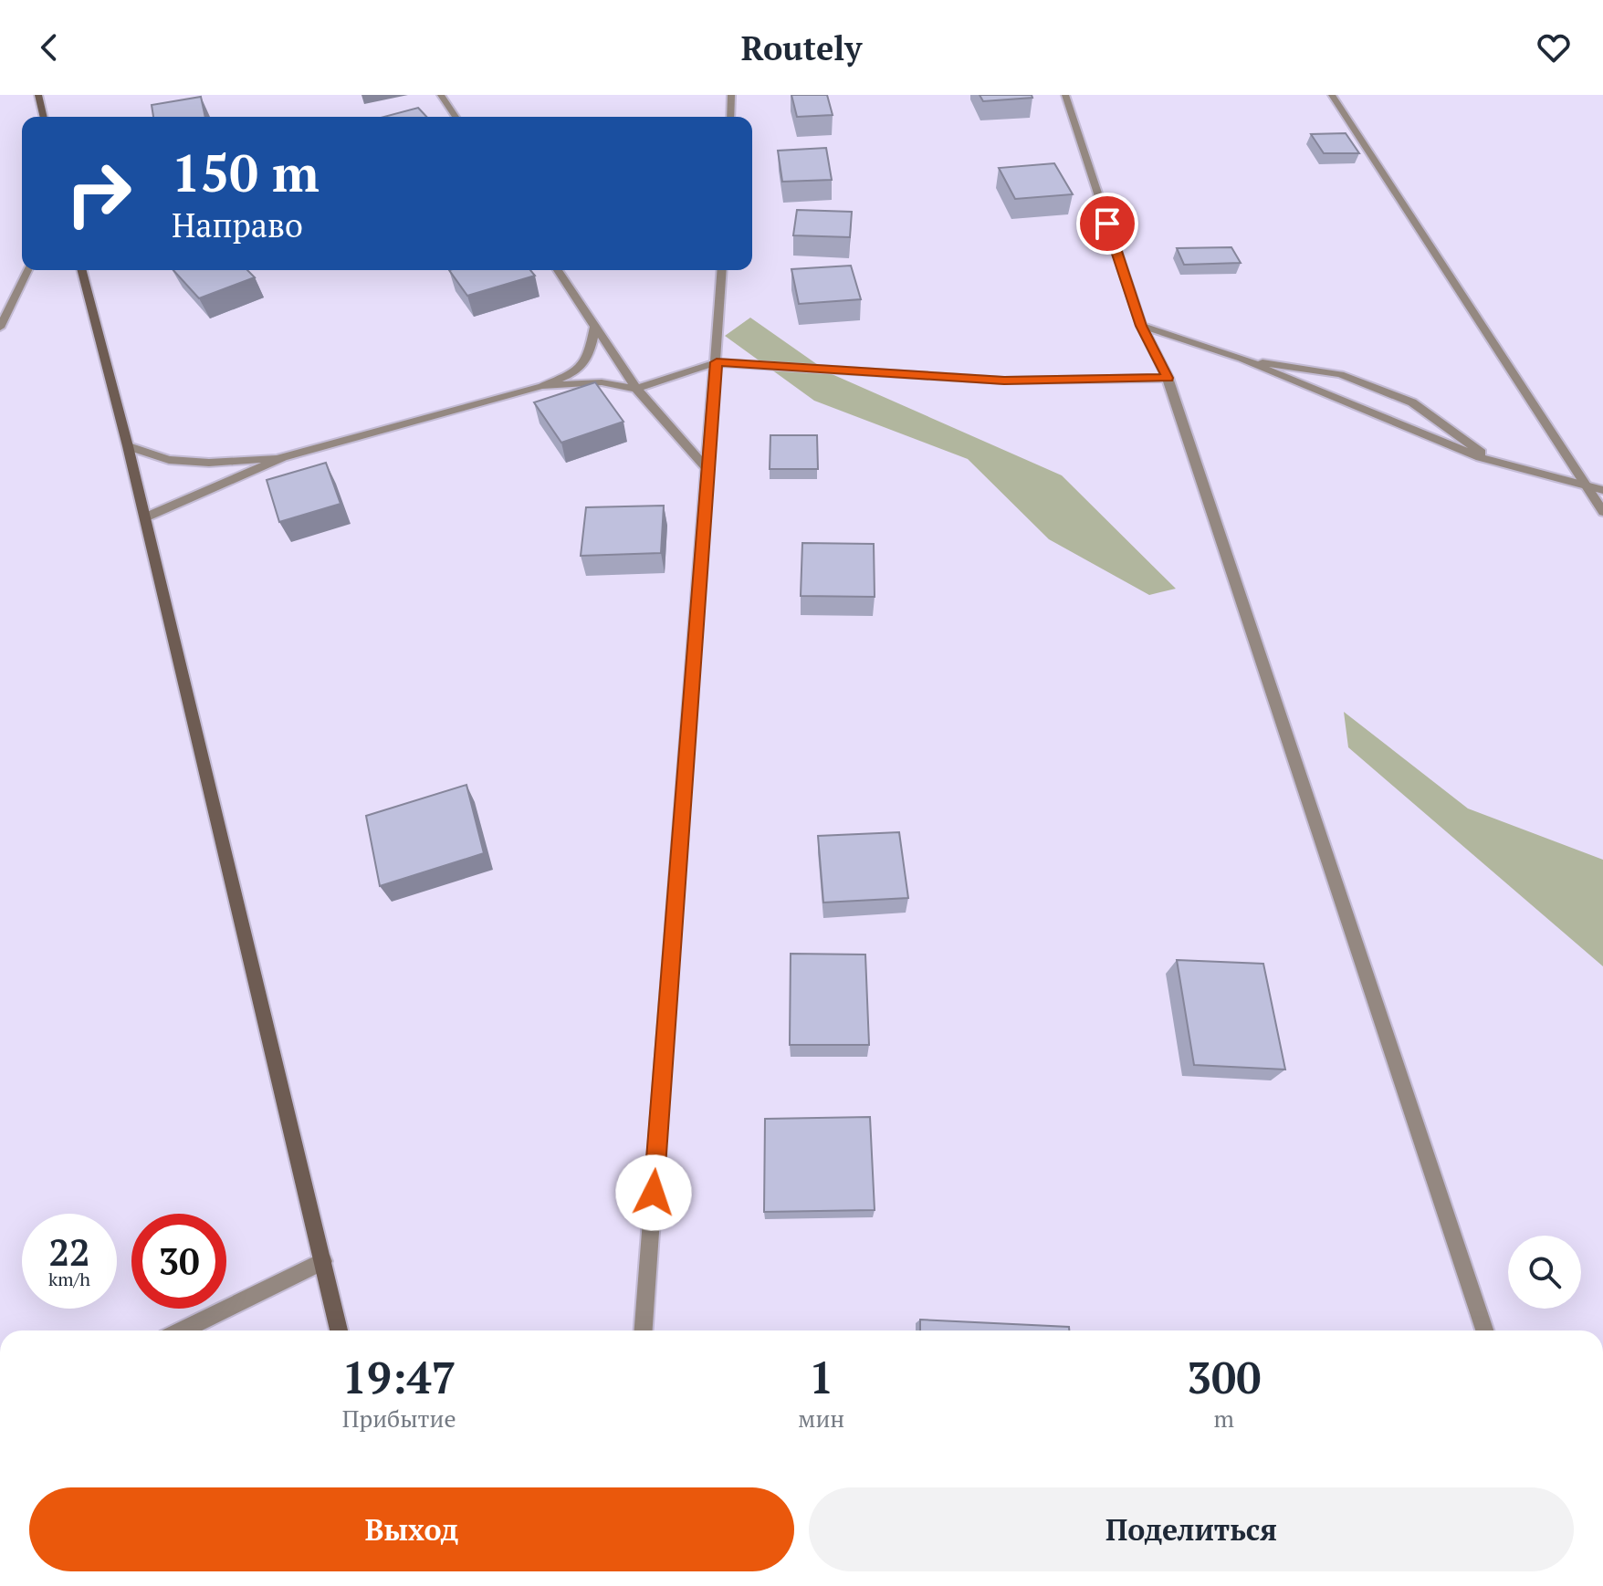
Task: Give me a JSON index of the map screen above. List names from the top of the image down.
{
  "page": {
    "header": "Routely",
    "turn": ["150 m", "Направо"],
    "speed": "22 km/h",
    "limit": "30",
    "eta": [
      "19:47",
      "Прибытие",
      "1",
      "мин",
      "300",
      "m"
    ],
    "buttons": ["Выход", "Поделиться"]
  }
}
